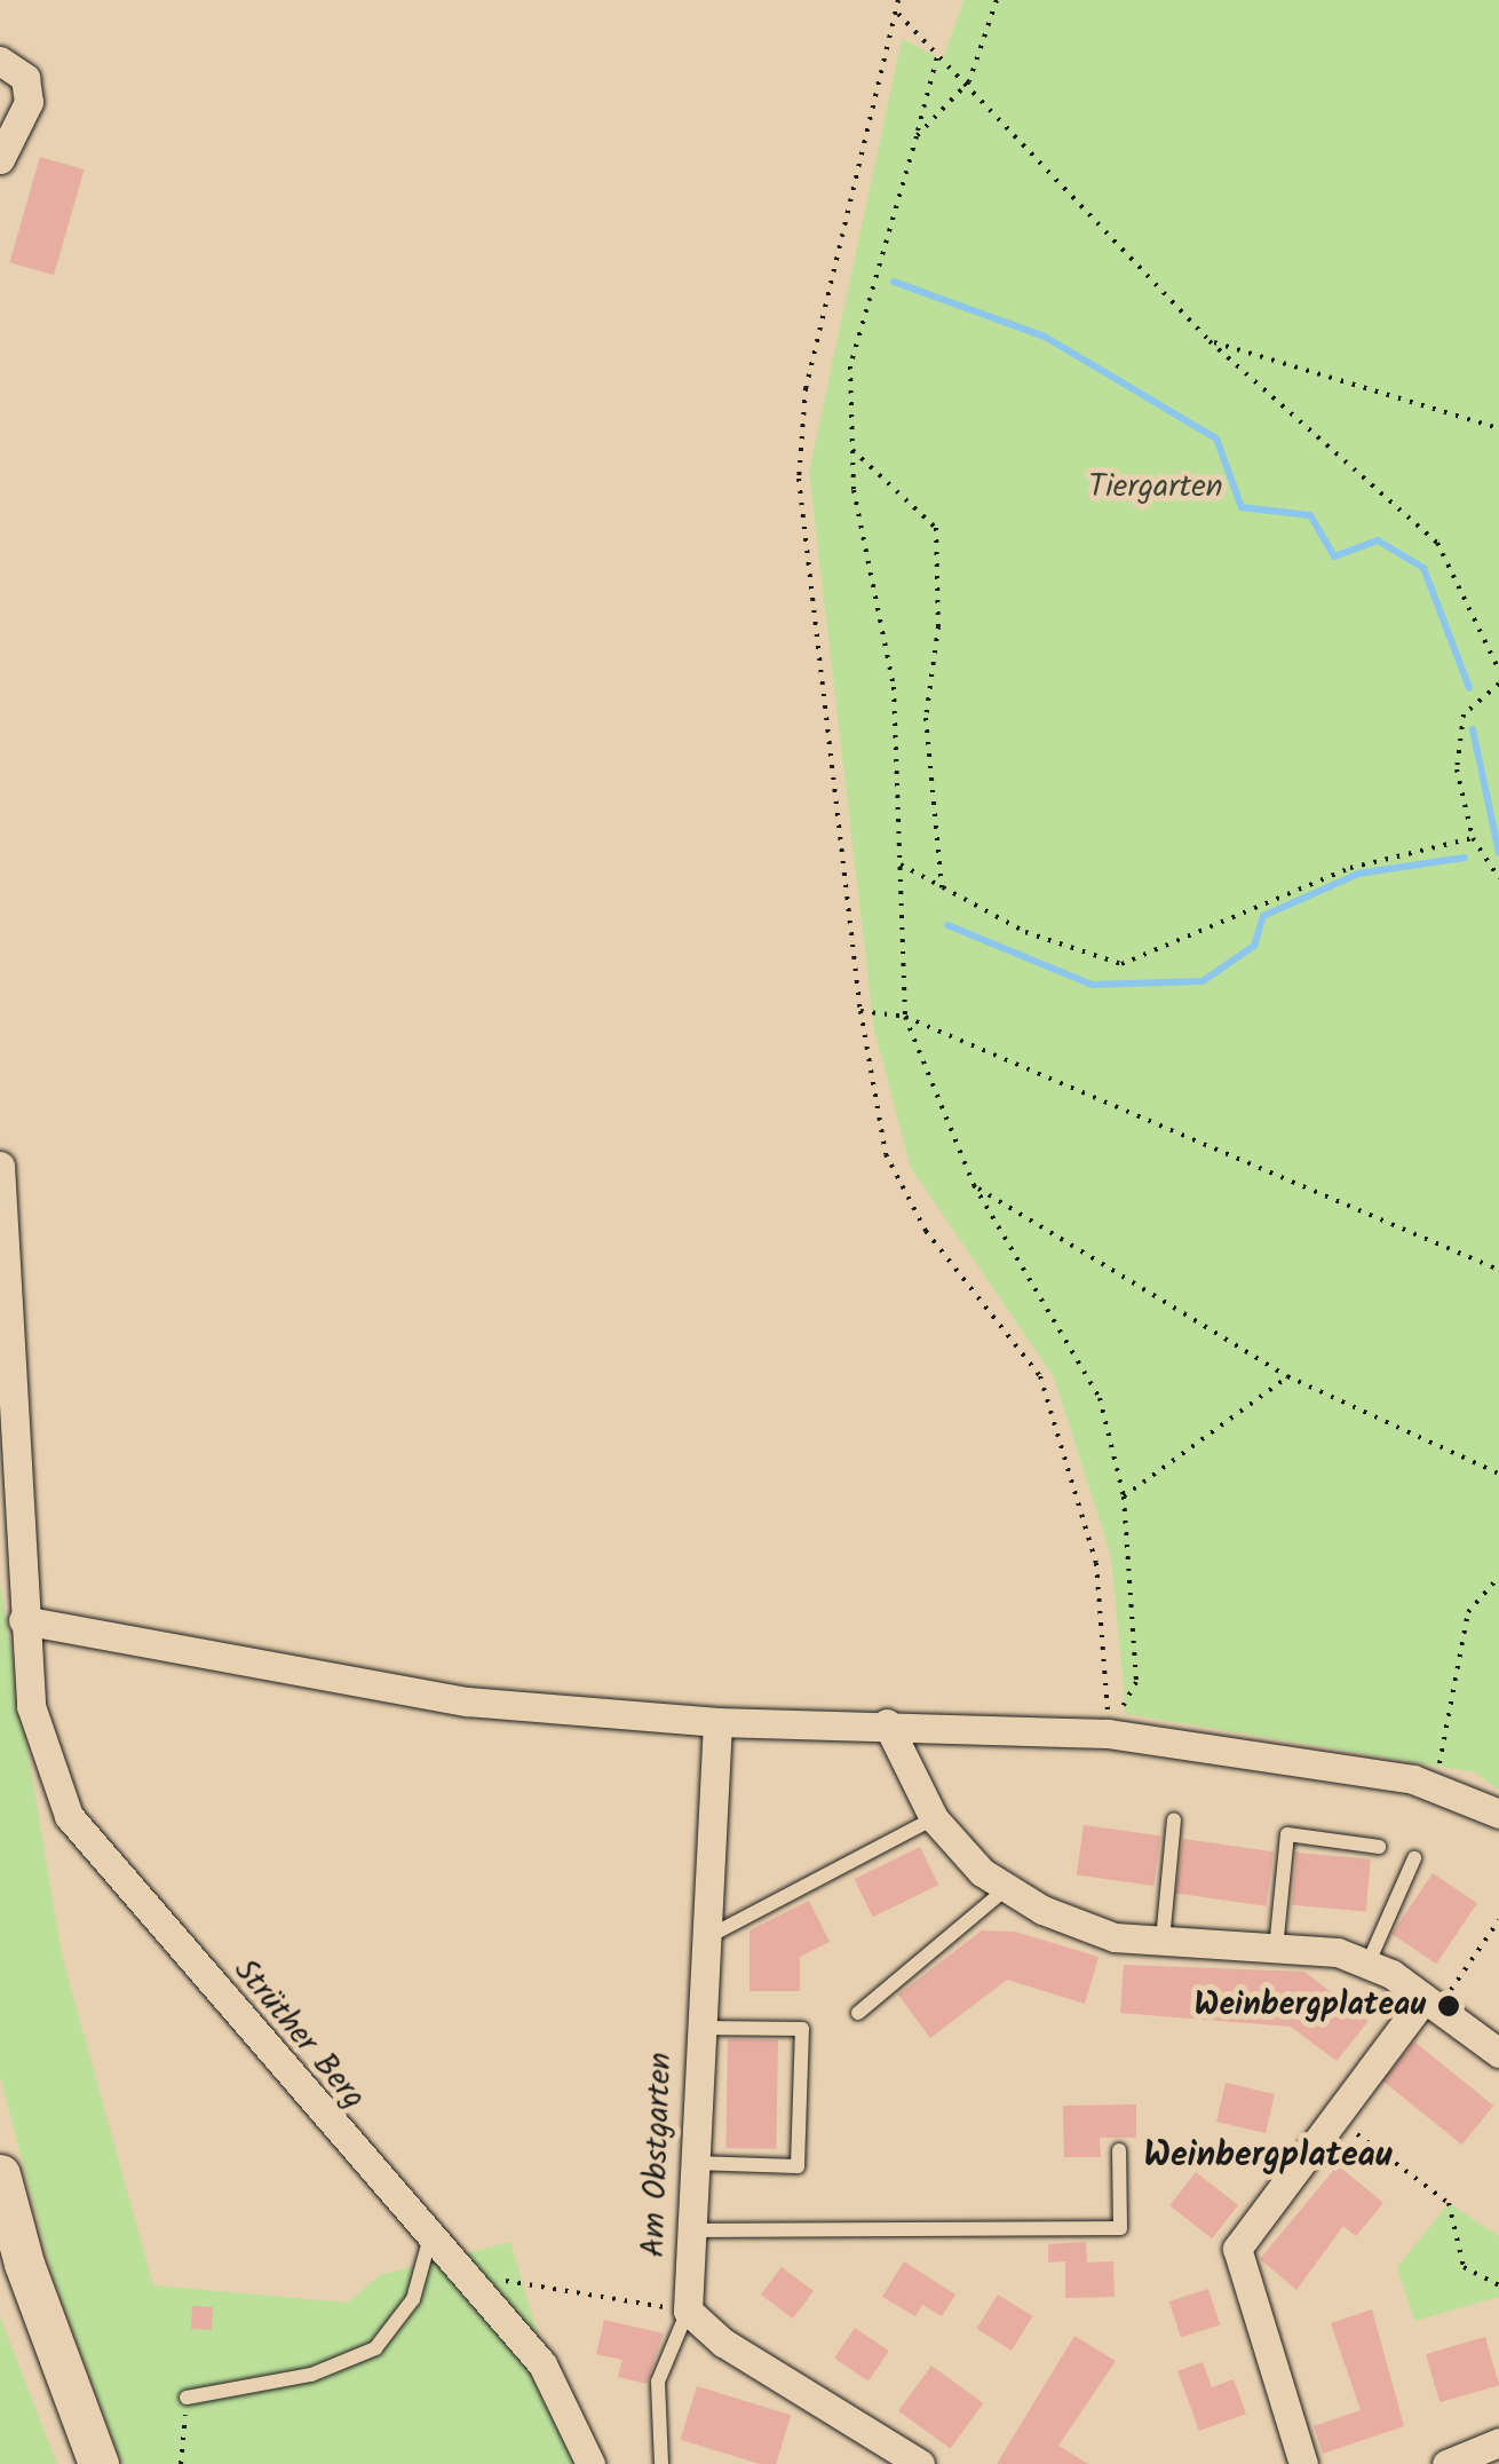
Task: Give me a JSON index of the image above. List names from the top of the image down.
{
  "streets": {
    "street": ["Strüther Berg", "Am Obstgarten"]
  },
  "districts": ["Weinbergplateau"],
  "parks": ["Tiergarten"],
  "places": ["Weinbergplateau"]
}
